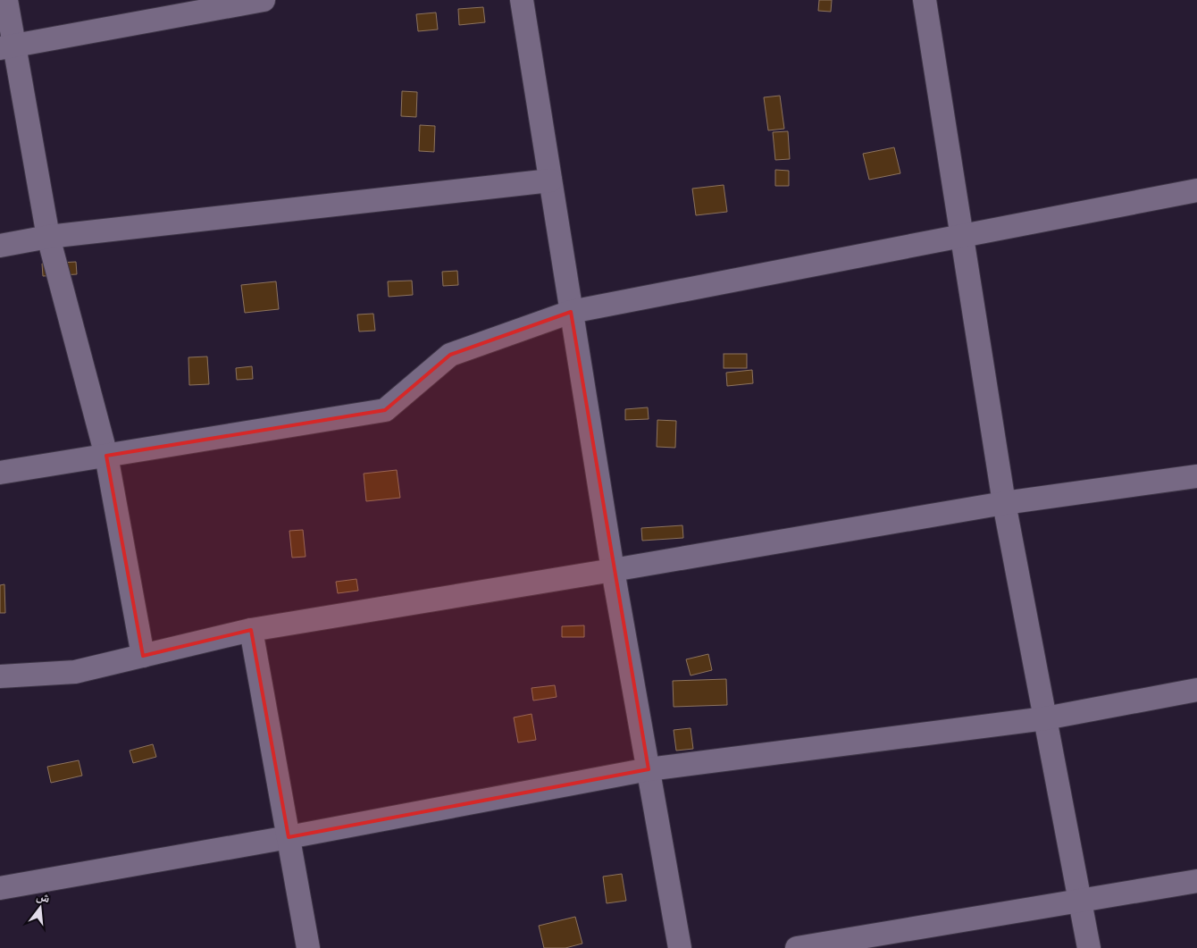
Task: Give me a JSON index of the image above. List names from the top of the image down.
{
  "north": "top"
}
